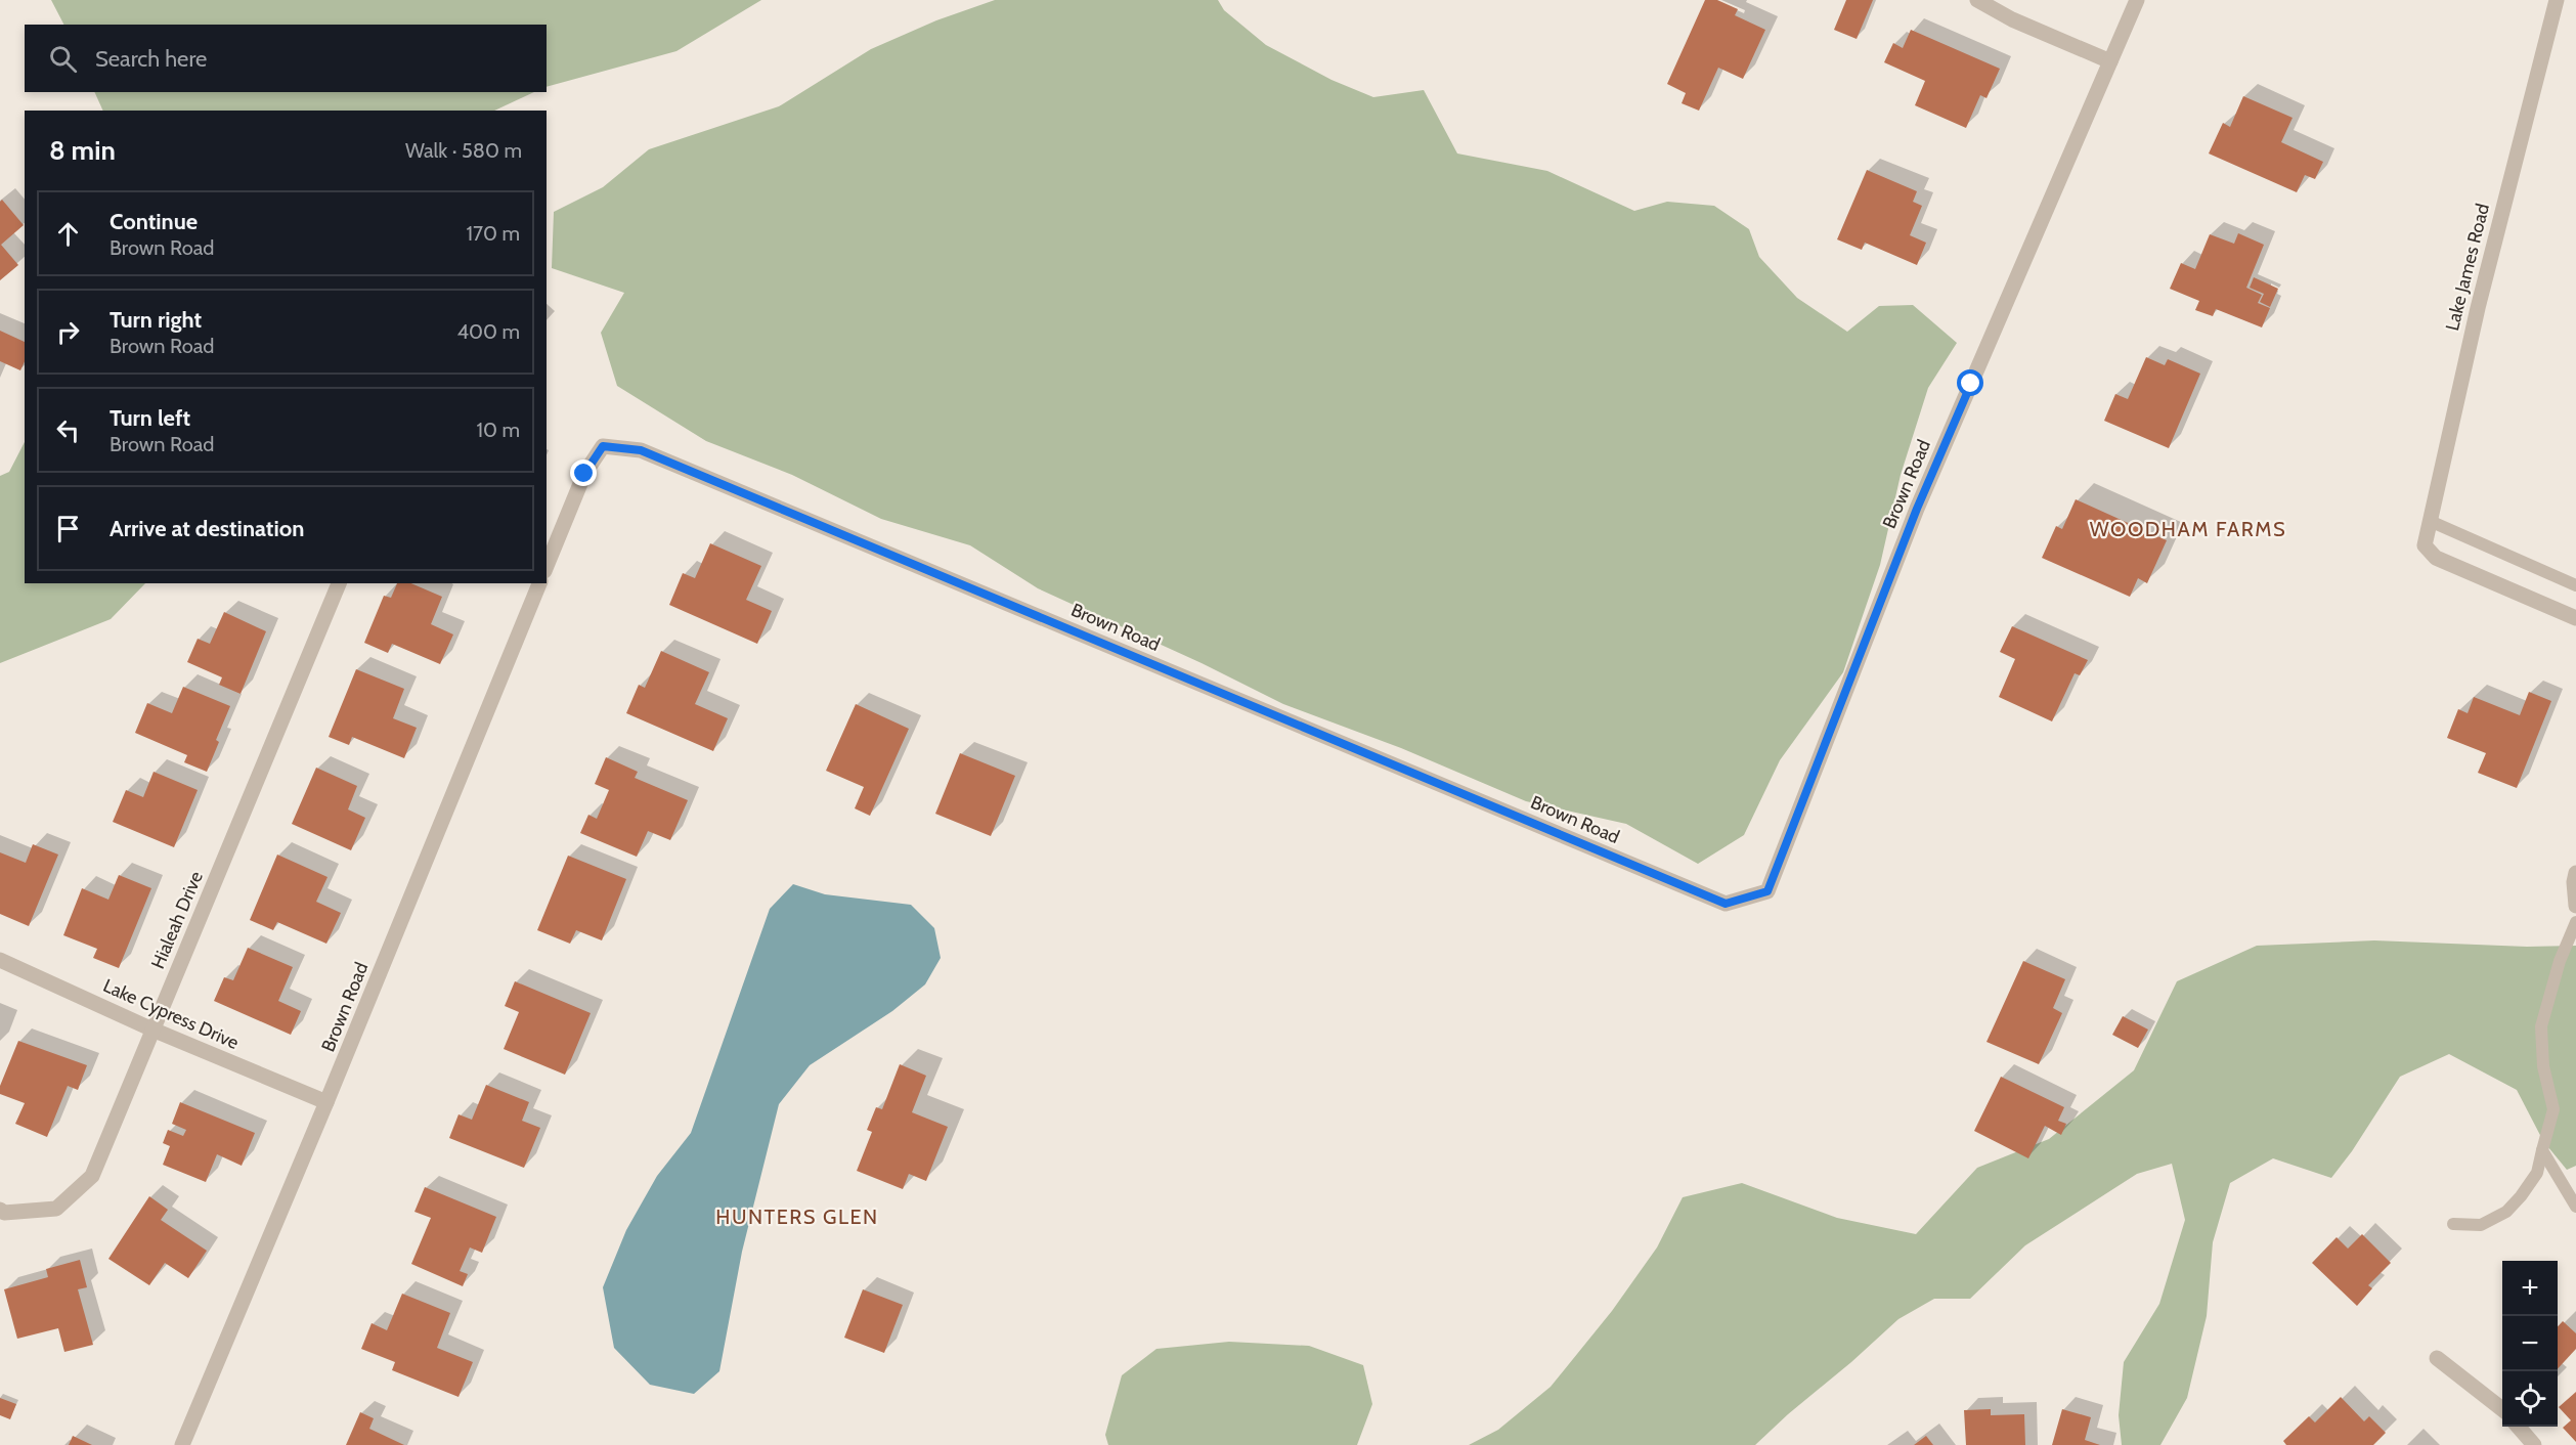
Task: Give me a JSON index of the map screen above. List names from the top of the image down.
{
  "streets": {
    "street": [
      "Lake James Road",
      "Brown Road",
      "Hialeah Drive",
      "Lake Cypress Drive"
    ]
  },
  "crossings": [
    ["Brown Road", "Lake Cypress Drive"],
    ["Hialeah Drive", "Lake Cypress Drive"]
  ],
  "districts": ["WOODHAM FARMS", "HUNTERS GLEN"],
  "page": {
    "search": "Search here",
    "heading": ["8 min", "Walk · 580 m"],
    "list": [
      ["Continue", "Brown Road", "170 m"],
      ["Turn right", "Brown Road", "400 m"],
      ["Turn left", "Brown Road", "10 m"],
      "Arrive at destination"
    ],
    "map_buttons": ["+", "−"]
  }
}
